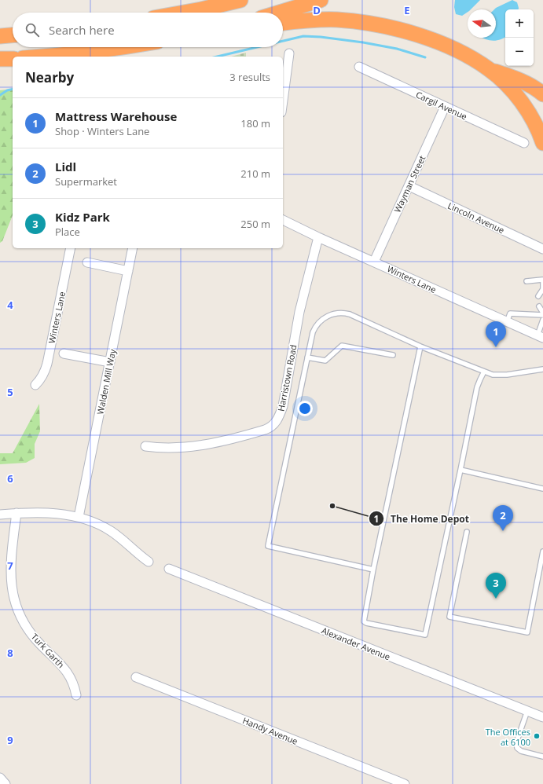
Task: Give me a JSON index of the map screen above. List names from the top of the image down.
{
  "streets": {
    "street": [
      "Cargil Avenue",
      "Wayman Street",
      "Lincoln Avenue",
      "Winters Lane",
      "Harristown Road",
      "Walden Mill Way",
      "Alexander Avenue",
      "Turk Garth",
      "Handy Avenue"
    ]
  },
  "crossings": [
    ["Cargil Avenue", "Wayman Street"],
    ["Wayman Street", "Lincoln Avenue"],
    ["Wayman Street", "Winters Lane"],
    ["Winters Lane", "Harristown Road"]
  ],
  "places": ["The Home Depot", "The Offices at 6100"],
  "north": "left",
  "page": {
    "map_buttons": ["+", "−"],
    "search": "Search here",
    "heading": ["Nearby", "3 results"],
    "list": [
      {
        "mark": "1",
        "name": "Mattress Warehouse",
        "note": "Shop · Winters Lane",
        "value": "180 m"
      },
      {
        "mark": "2",
        "name": "Lidl",
        "note": "Supermarket",
        "value": "210 m"
      },
      {
        "mark": "3",
        "name": "Kidz Park",
        "note": "Place",
        "value": "250 m"
      }
    ],
    "pins": ["1", "2", "3"]
  },
  "grid": {
    "columns": ["D", "E"],
    "rows": [
      "4",
      "5",
      "6",
      "7",
      "8",
      "9"
    ]
  }
}
